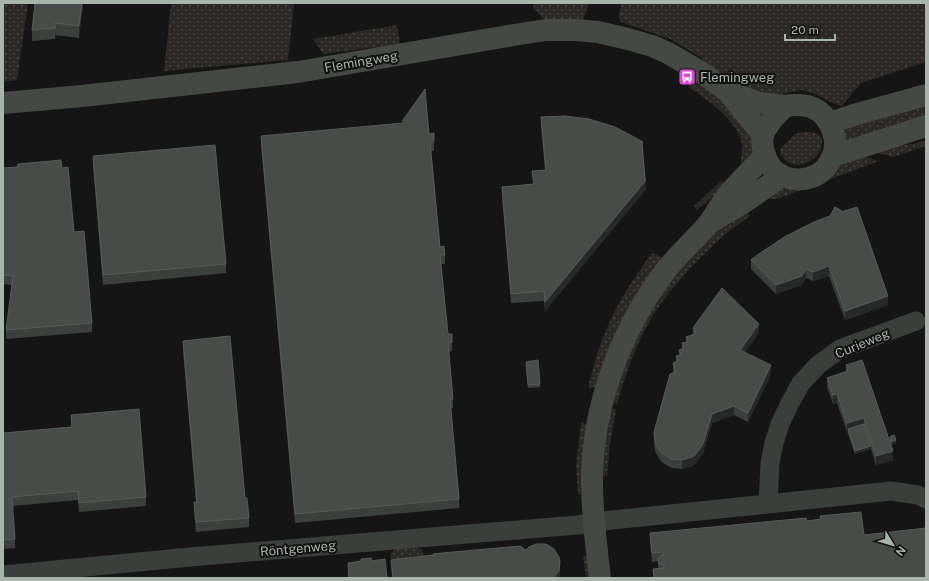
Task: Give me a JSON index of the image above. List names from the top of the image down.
{
  "streets": {
    "street": ["Flemingweg", "Curieweg", "Röntgenweg"]
  },
  "places": {
    "bus stop": ["Flemingweg"]
  },
  "scale_bar": "20 m",
  "north": "bottom right"
}
